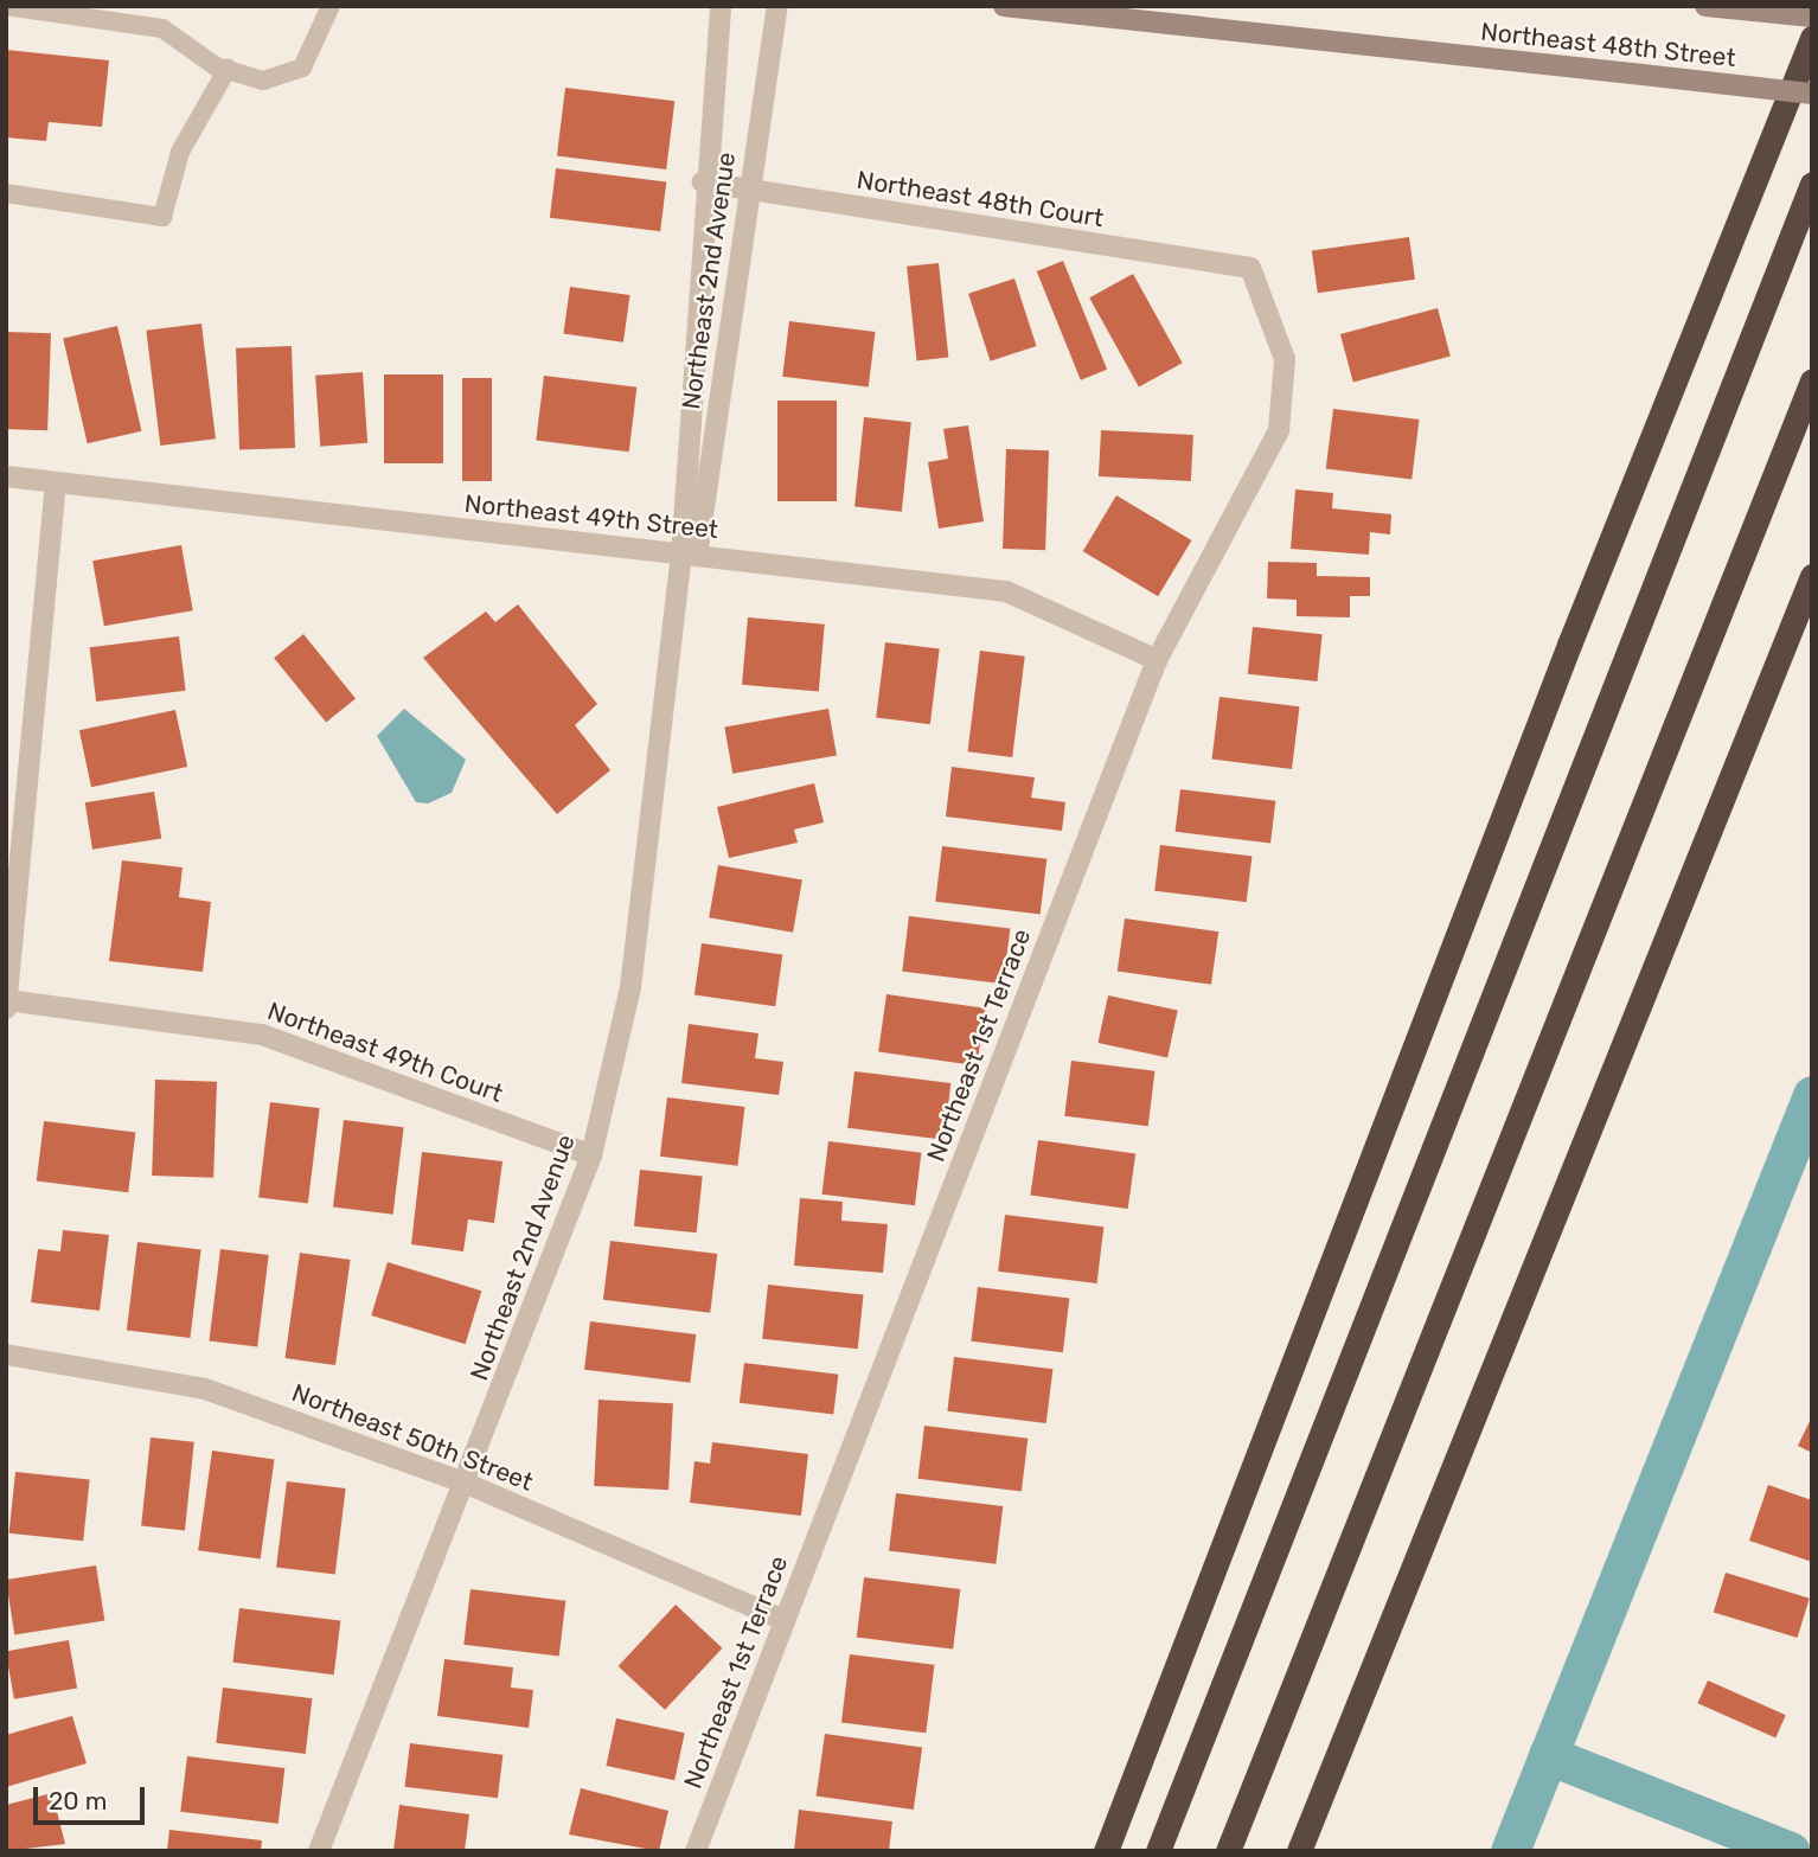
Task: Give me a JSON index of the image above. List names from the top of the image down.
{
  "streets": {
    "main road": ["Northeast 48th Street"],
    "street": [
      "Northeast 48th Court",
      "Northeast 2nd Avenue",
      "Northeast 49th Street",
      "Northeast 1st Terrace",
      "Northeast 49th Court",
      "Northeast 50th Street"
    ]
  },
  "crossings": [
    ["Northeast 48th Court", "Northeast 2nd Avenue"],
    ["Northeast 48th Court", "Northeast 1st Terrace"],
    ["Northeast 2nd Avenue", "Northeast 49th Street"],
    ["Northeast 2nd Avenue", "Northeast 49th Court"],
    ["Northeast 2nd Avenue", "Northeast 50th Street"],
    ["Northeast 49th Street", "Northeast 1st Terrace"],
    ["Northeast 1st Terrace", "Northeast 50th Street"]
  ],
  "scale_bar": "20 m"
}
